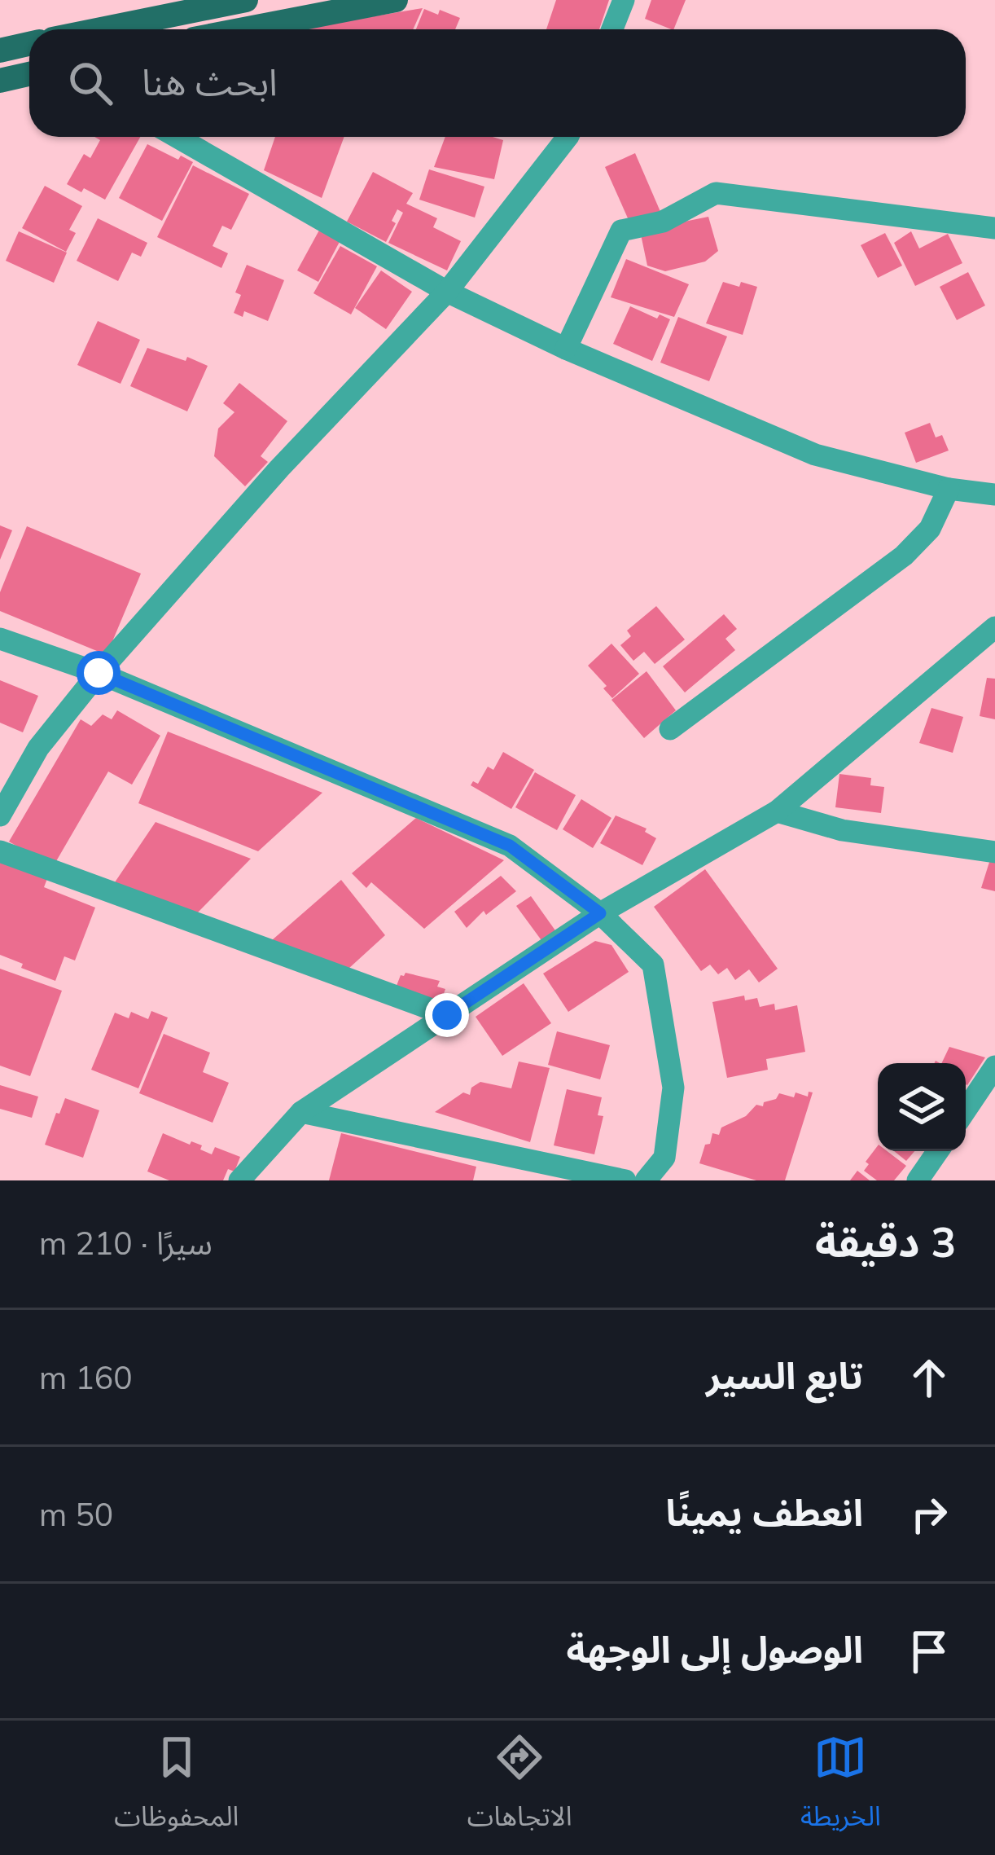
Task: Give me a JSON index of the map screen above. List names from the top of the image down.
{
  "page": {
    "search": "ابحث هنا",
    "heading": ["3 دقيقة", "سيرًا · 210 m"],
    "list": [
      ["تابع السير", "160 m"],
      ["انعطف يمينًا", "50 m"],
      "الوصول إلى الوجهة"
    ],
    "nav": ["الخريطة", "الاتجاهات", "المحفوظات"]
  }
}
